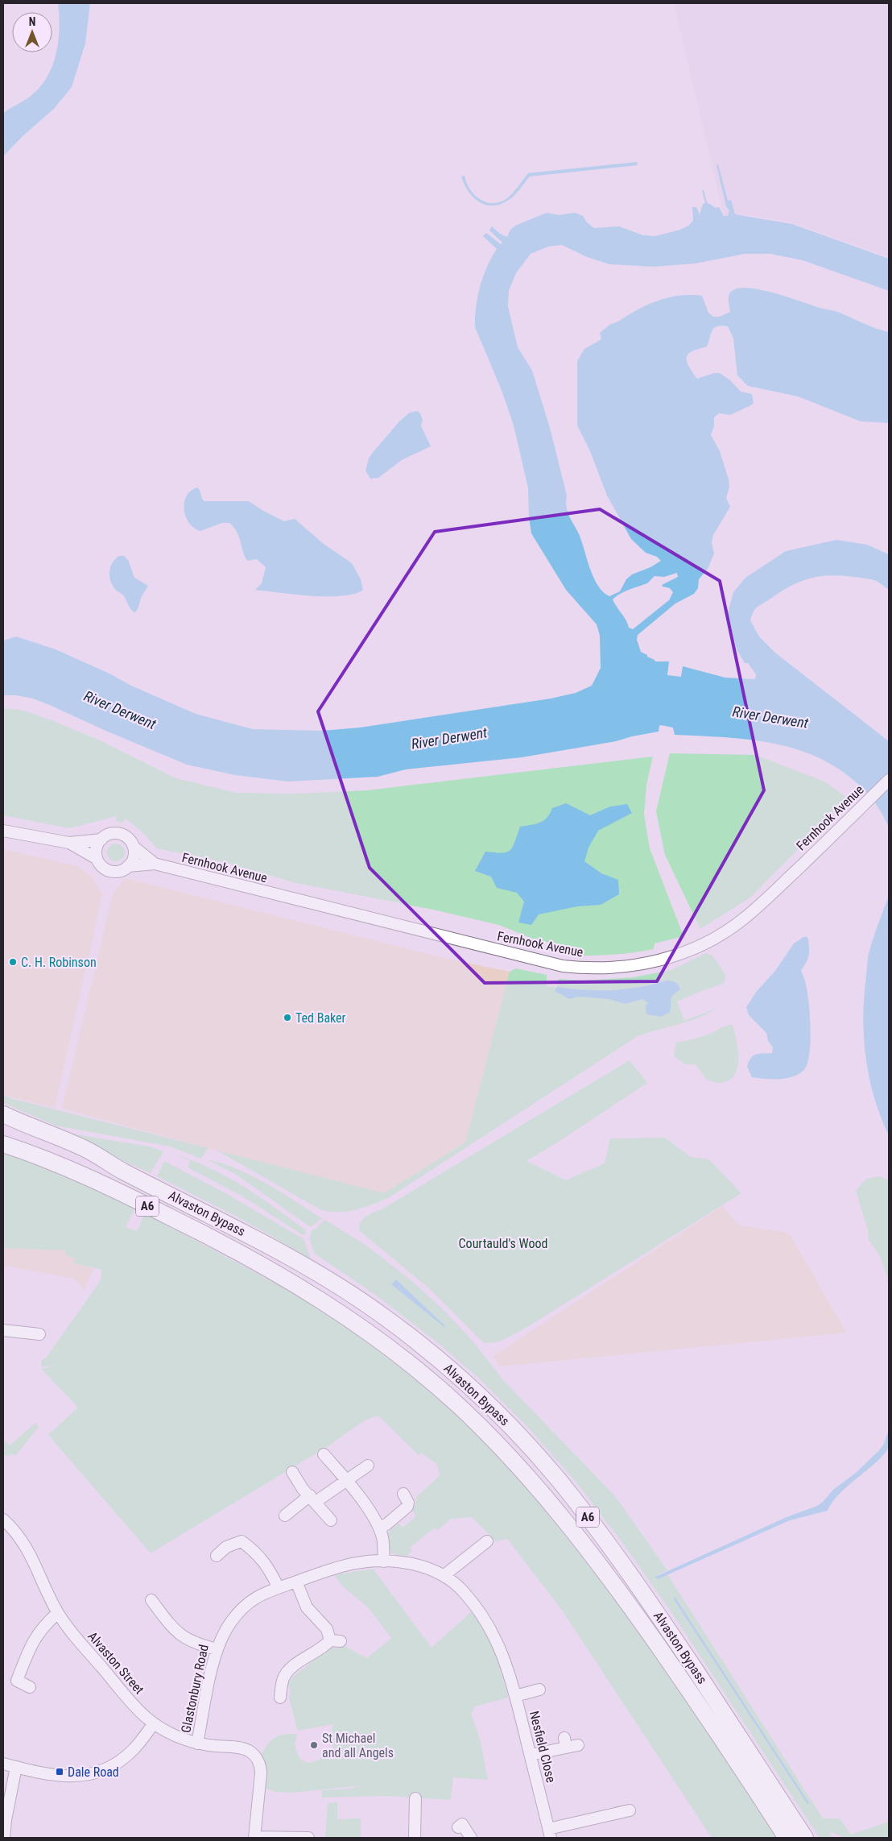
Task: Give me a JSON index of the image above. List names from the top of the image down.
{
  "streets": {
    "highway": ["A6", "Alvaston Bypass"],
    "street": [
      "Fernhook Avenue",
      "Alvaston Street",
      "Glastonbury Road",
      "Nesfield Close"
    ]
  },
  "crossings": [
    ["Alvaston Street", "Glastonbury Road"],
    ["Glastonbury Road", "Nesfield Close"]
  ],
  "water": ["River Derwent"],
  "parks": ["Courtauld's Wood"],
  "places": {
    "other": ["C. H. Robinson", "Ted Baker", "St Michael and all Angels"],
    "transit": ["Dale Road"]
  },
  "north": "top"
}
